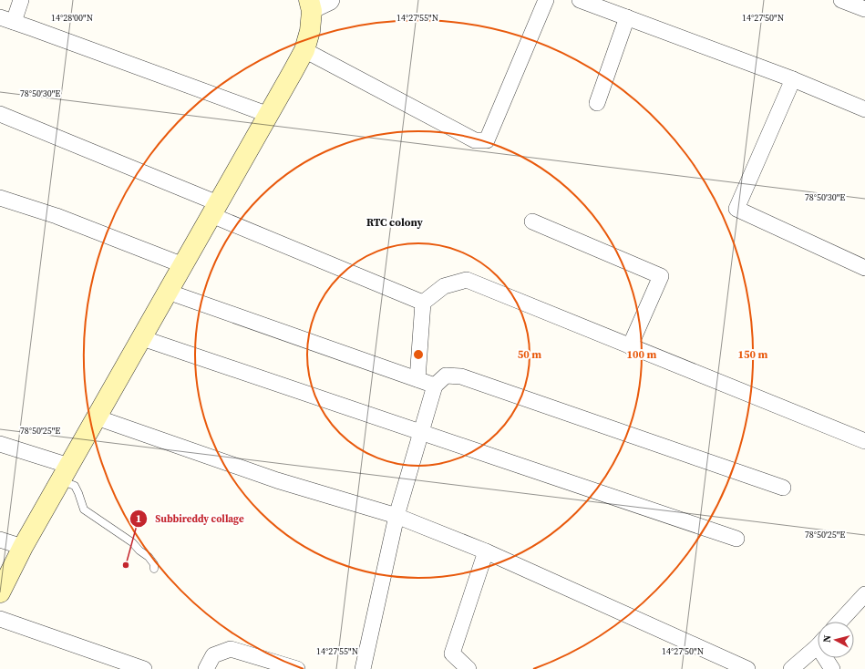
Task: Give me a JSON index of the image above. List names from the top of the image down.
{
  "districts": ["RTC colony"],
  "places": ["Subbireddy collage"],
  "north": "left",
  "coordinates": [
    "14°28'00\"N",
    "14°27'55\"N",
    "14°27'50\"N",
    "78°50'30\"E",
    "78°50'25\"E"
  ],
  "rings": ["50 m", "100 m", "150 m"]
}
